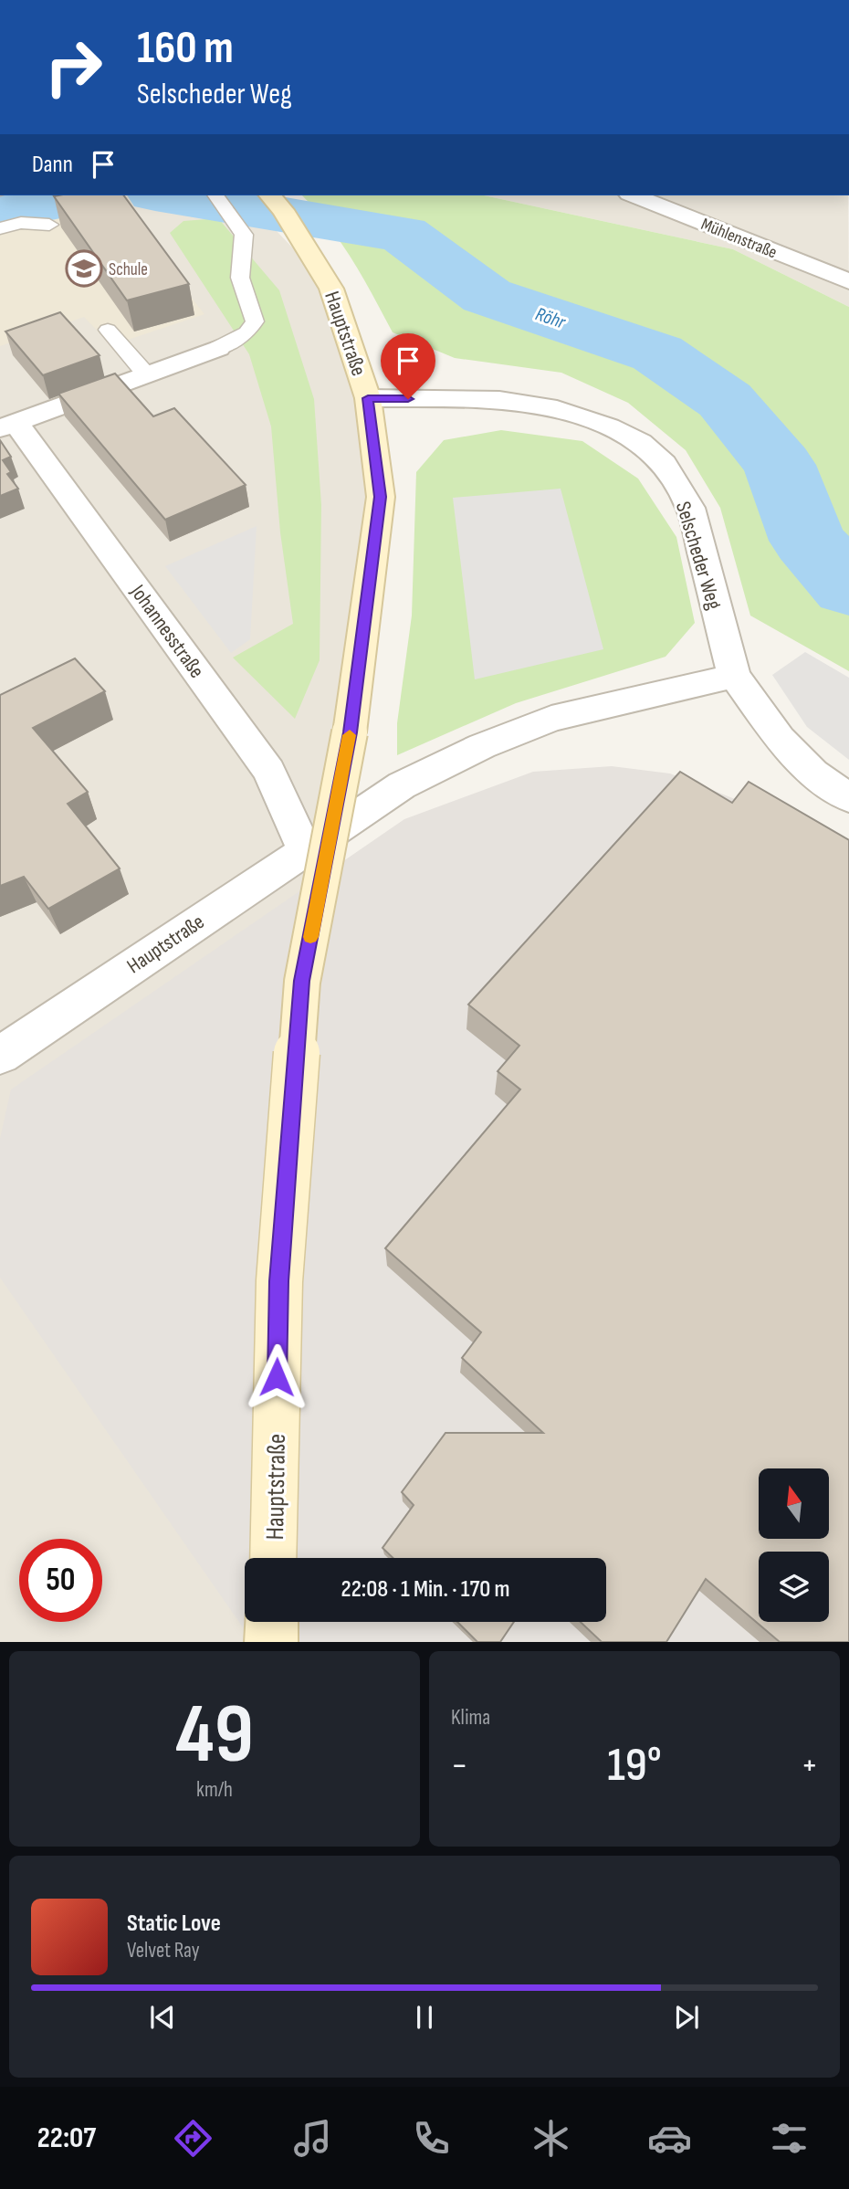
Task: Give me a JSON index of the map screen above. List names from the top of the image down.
{
  "streets": {
    "main road": ["Hauptstraße"],
    "street": ["Mühlenstraße", "Selscheder Weg", "Johannesstraße"]
  },
  "crossings": [
    ["Hauptstraße", "Selscheder Weg"],
    ["Hauptstraße", "Johannesstraße"]
  ],
  "water": ["Röhr"],
  "places": {
    "school or university": ["Schule"]
  },
  "north": "top",
  "page": {
    "turn": ["160 m", "Selscheder Weg"],
    "then": "Dann",
    "limit": "50",
    "trip": "22:08 · 1 Min. · 170 m",
    "tile": [
      ["49", "km/h"],
      "Klima"
    ],
    "heat": ["−", "19°", "+"],
    "song": ["Static Love", "Velvet Ray"],
    "tabs": "22:07"
  }
}
